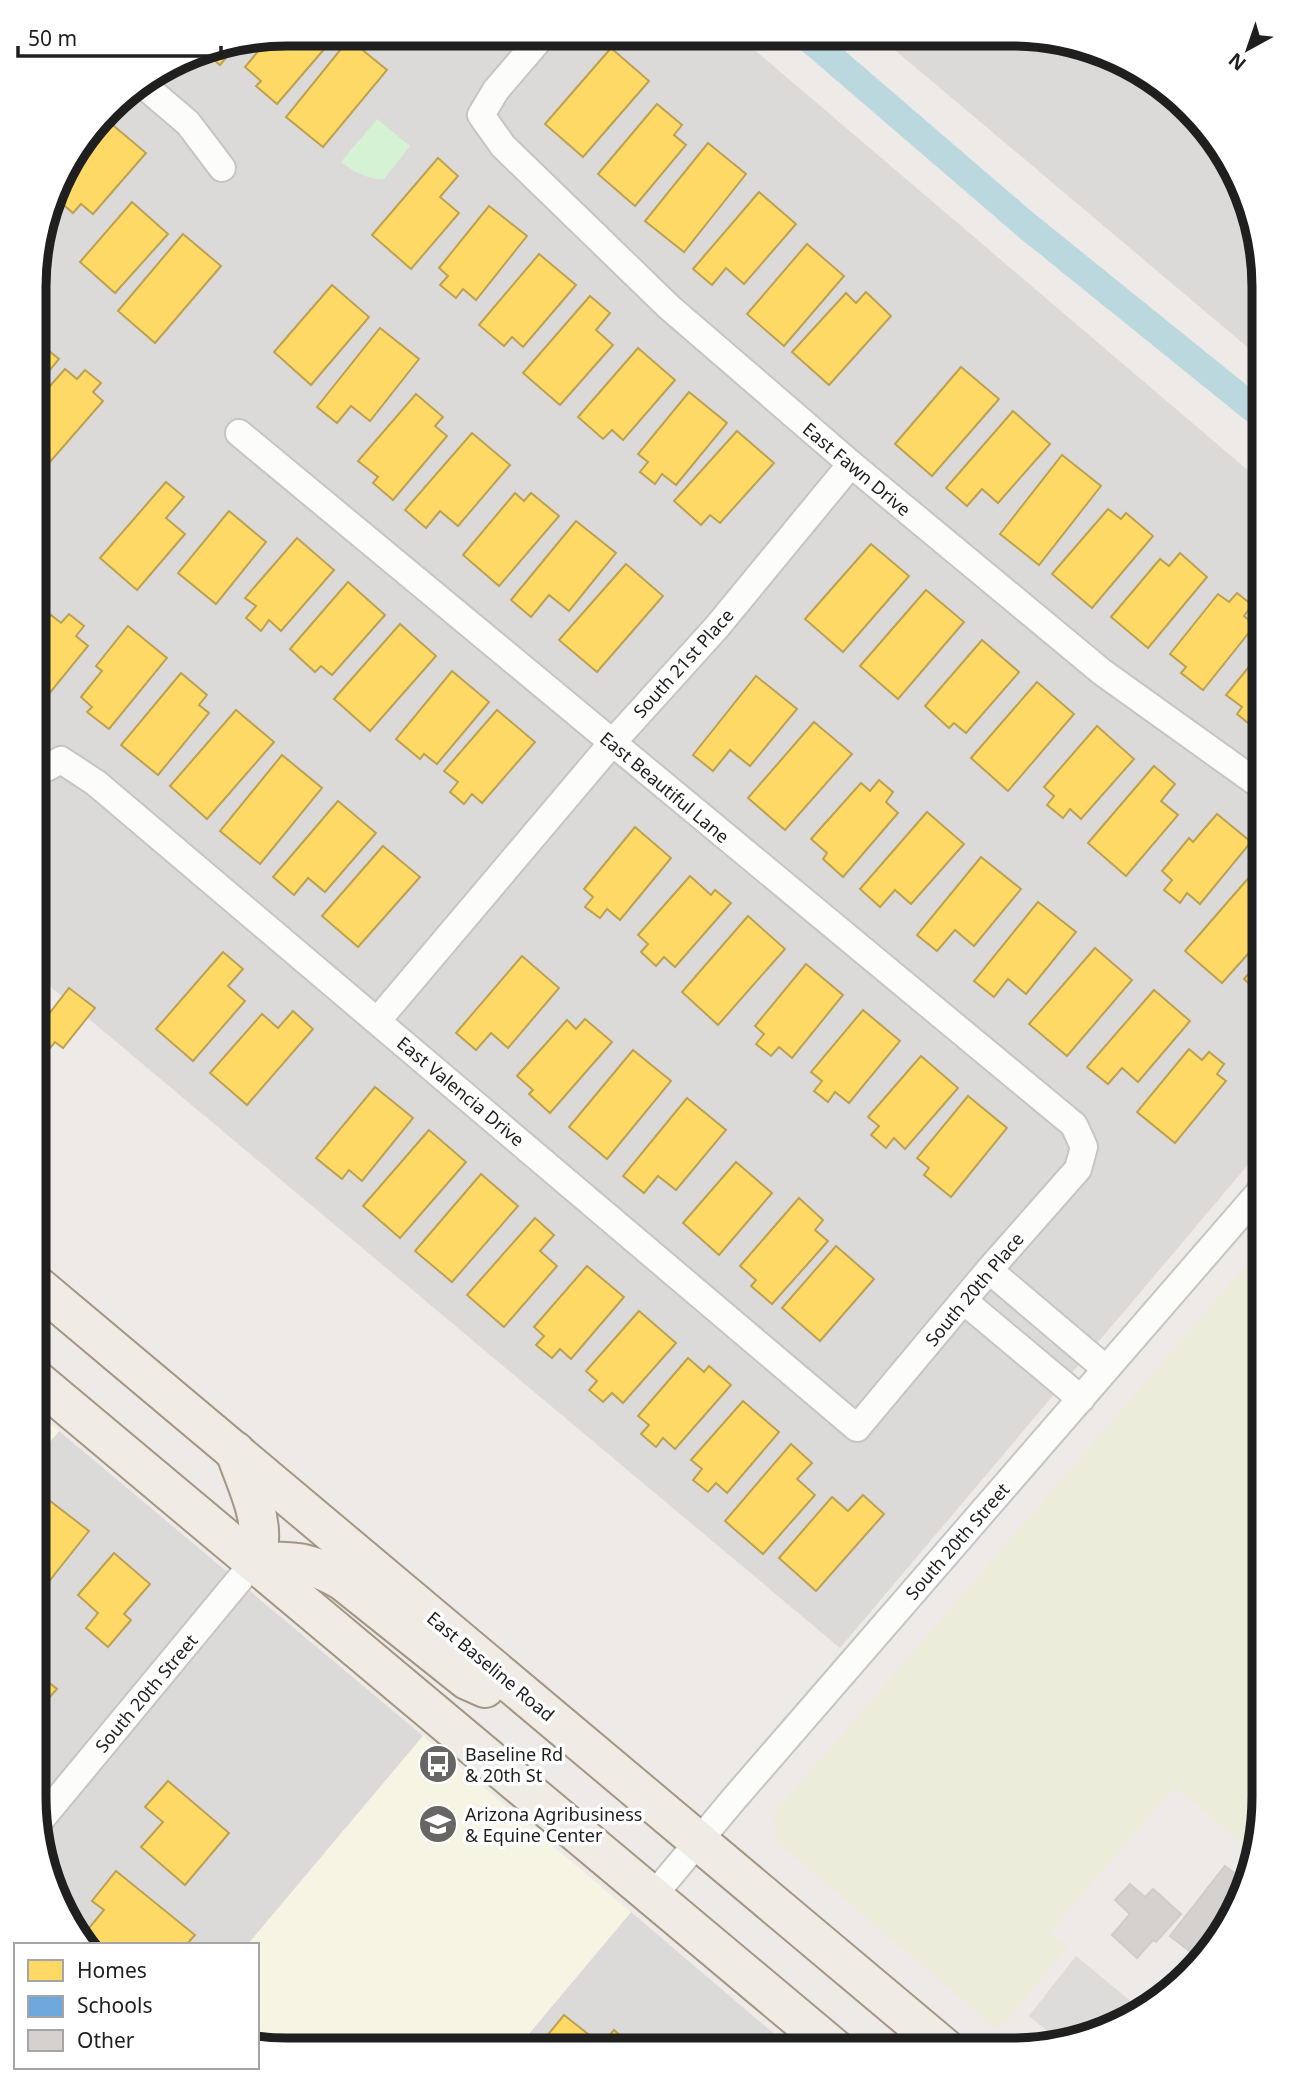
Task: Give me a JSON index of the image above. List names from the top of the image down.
{
  "streets": {
    "main road": ["East Baseline Road"],
    "street": [
      "East Fawn Drive",
      "South 21st Place",
      "East Beautiful Lane",
      "East Valencia Drive",
      "South 20th Place",
      "South 20th Street"
    ]
  },
  "crossings": [
    ["East Fawn Drive", "South 21st Place"],
    ["South 21st Place", "East Beautiful Lane"],
    ["South 21st Place", "East Valencia Drive"],
    ["East Beautiful Lane", "South 20th Place"],
    ["East Valencia Drive", "South 20th Place"],
    ["South 20th Street", "East Baseline Road"]
  ],
  "places": {
    "bus stop": ["Baseline Rd & 20th St"],
    "school or university": ["Arizona Agribusiness & Equine Center"]
  },
  "legend": ["Homes", "Schools", "Other"],
  "scale_bar": "50 m",
  "north": "bottom left"
}
